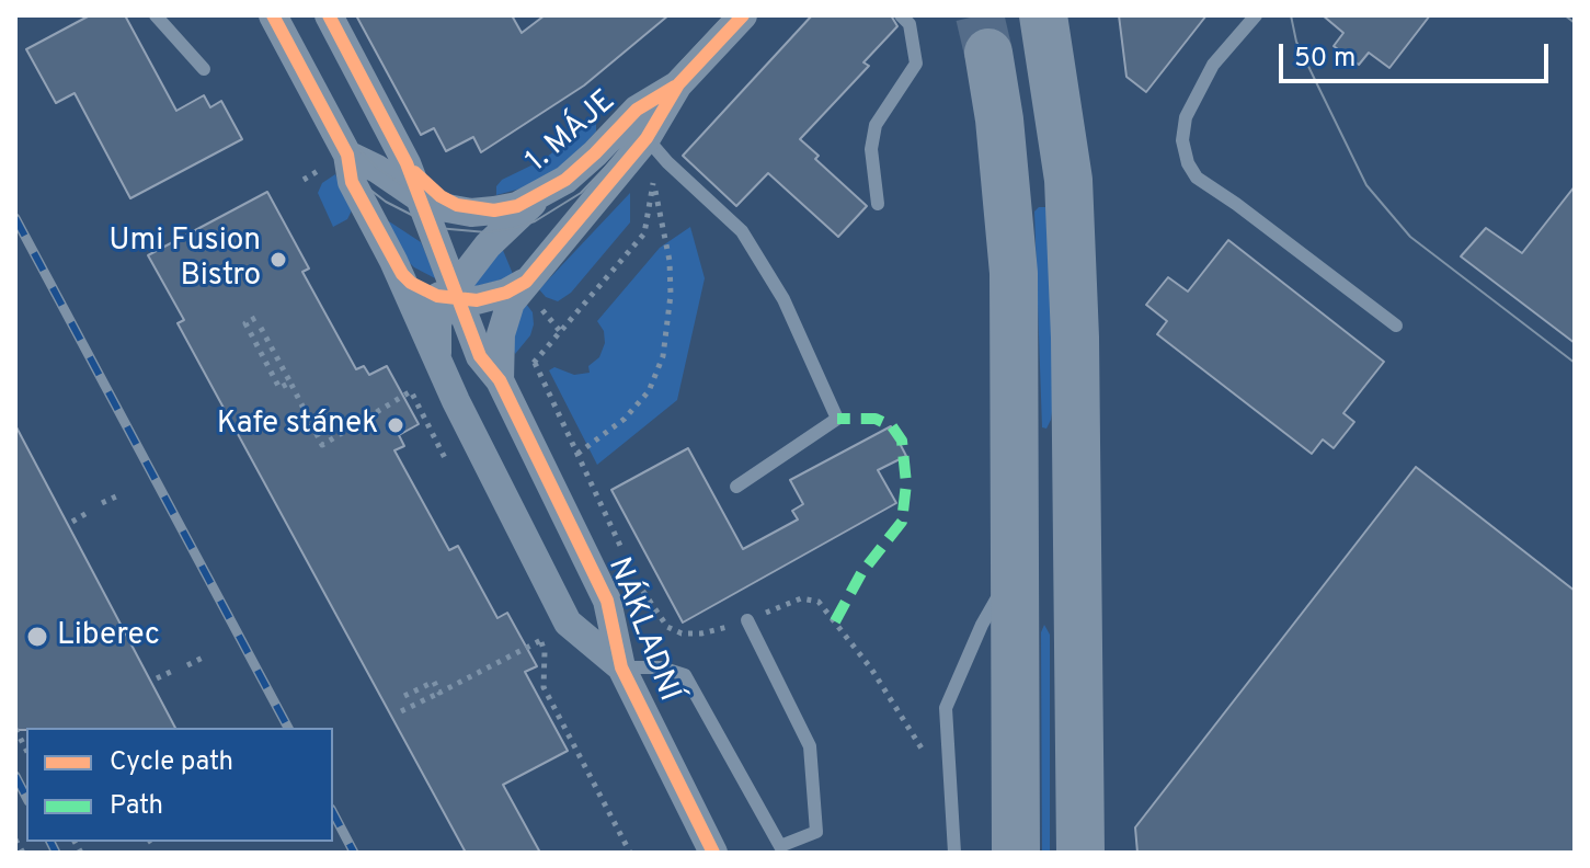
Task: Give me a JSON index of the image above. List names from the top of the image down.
{
  "streets": {
    "street": ["1. MÁJE", "NÁKLADNÍ"]
  },
  "crossings": [
    ["1. MÁJE", "NÁKLADNÍ"]
  ],
  "places": ["Umi Fusion Bistro", "Kafe stánek", "Liberec"],
  "legend": ["Cycle path", "Path"],
  "scale_bar": "50 m"
}
